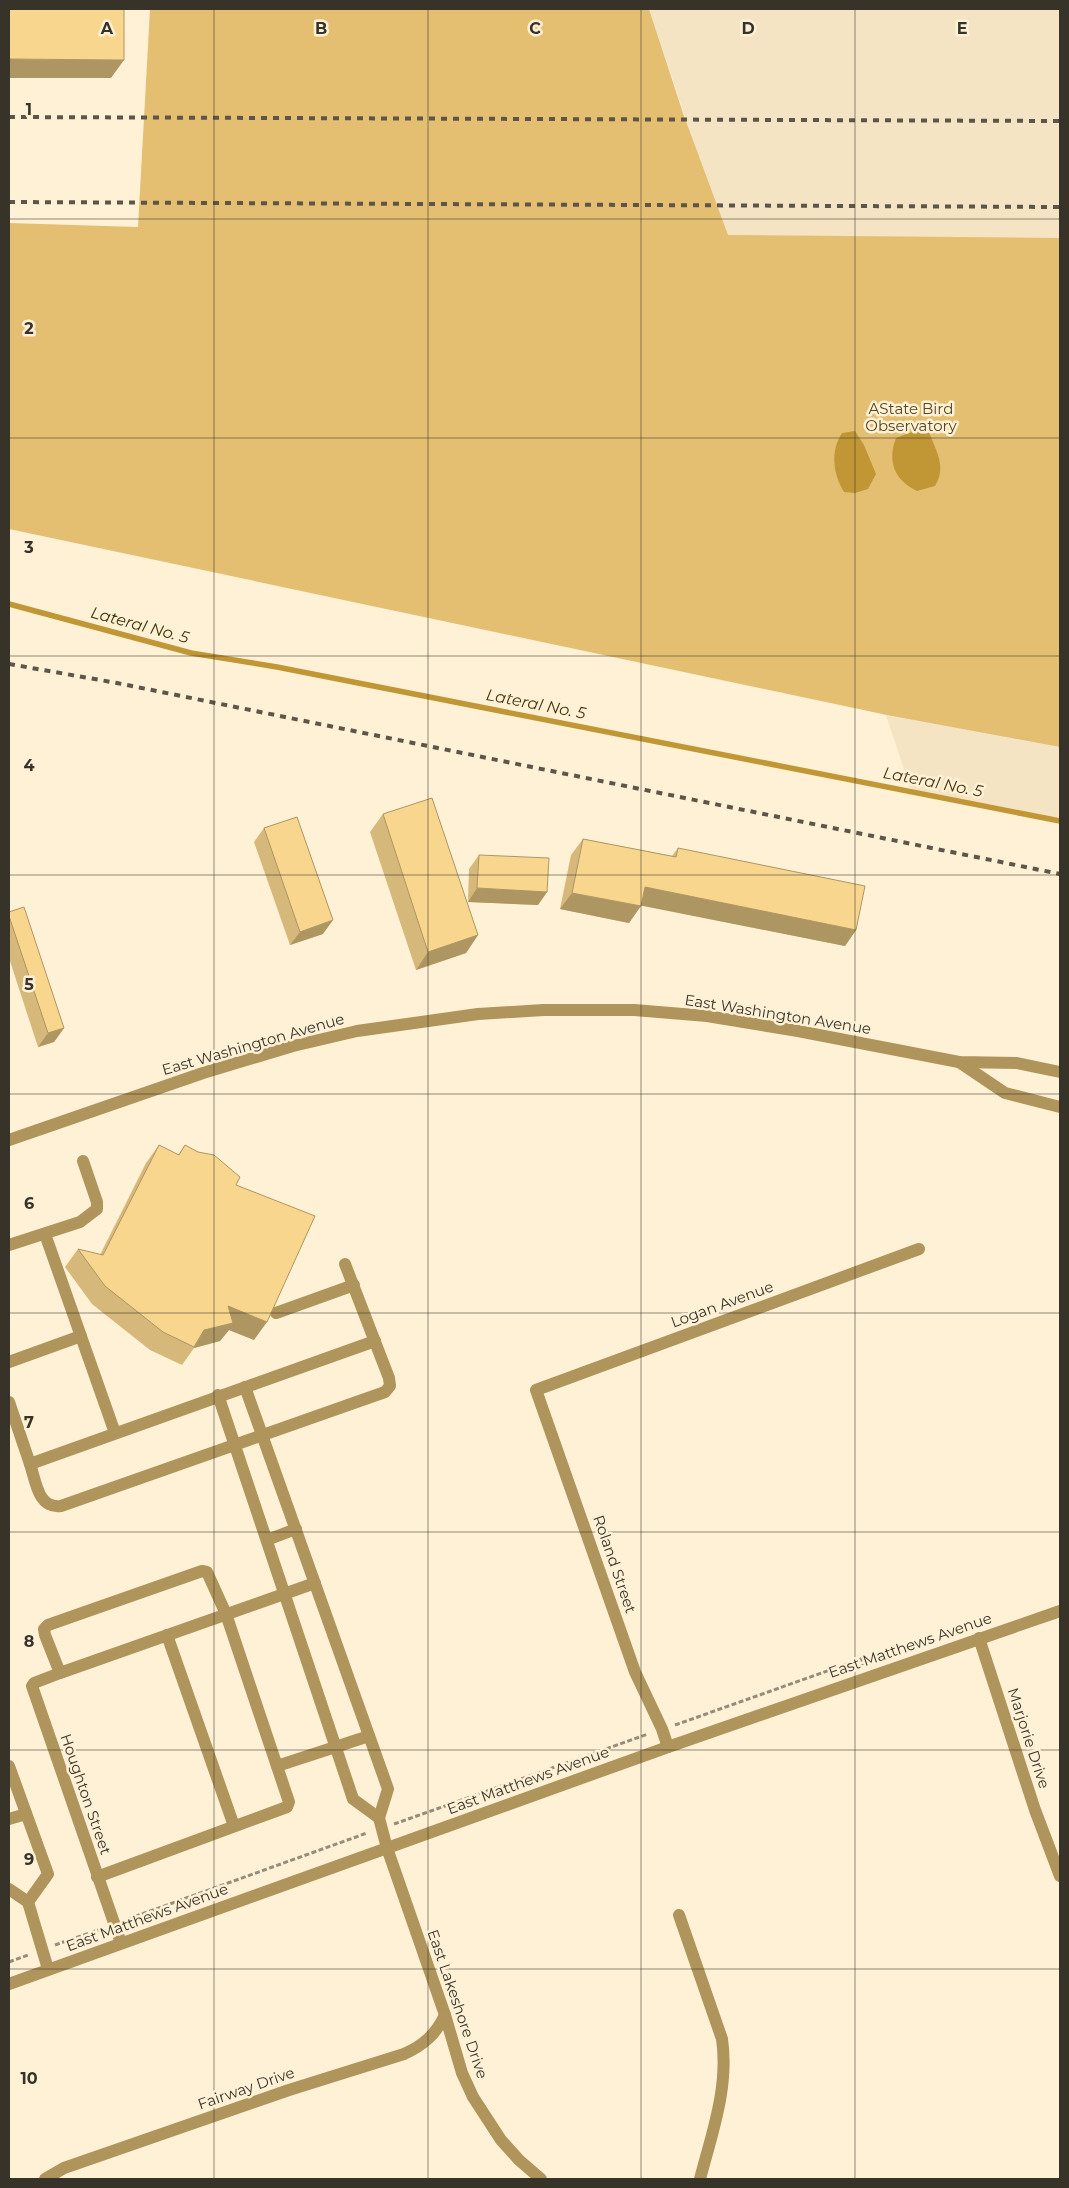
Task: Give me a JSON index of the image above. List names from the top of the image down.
{
  "streets": {
    "street": [
      "East Washington Avenue",
      "Logan Avenue",
      "Roland Street",
      "East Matthews Avenue",
      "Marjorie Drive",
      "Houghton Street",
      "East Lakeshore Drive",
      "Fairway Drive"
    ]
  },
  "crossings": [
    ["Logan Avenue", "Roland Street"],
    ["Roland Street", "East Matthews Avenue"],
    ["East Matthews Avenue", "Marjorie Drive"],
    ["East Matthews Avenue", "Houghton Street"],
    ["East Matthews Avenue", "East Lakeshore Drive"],
    ["East Lakeshore Drive", "Fairway Drive"]
  ],
  "water": ["Lateral No. 5"],
  "parks": ["AState Bird Observatory"],
  "grid": {
    "columns": [
      "A",
      "B",
      "C",
      "D",
      "E"
    ],
    "rows": [
      "1",
      "2",
      "3",
      "4",
      "5",
      "6",
      "7",
      "8",
      "9",
      "10"
    ]
  }
}
